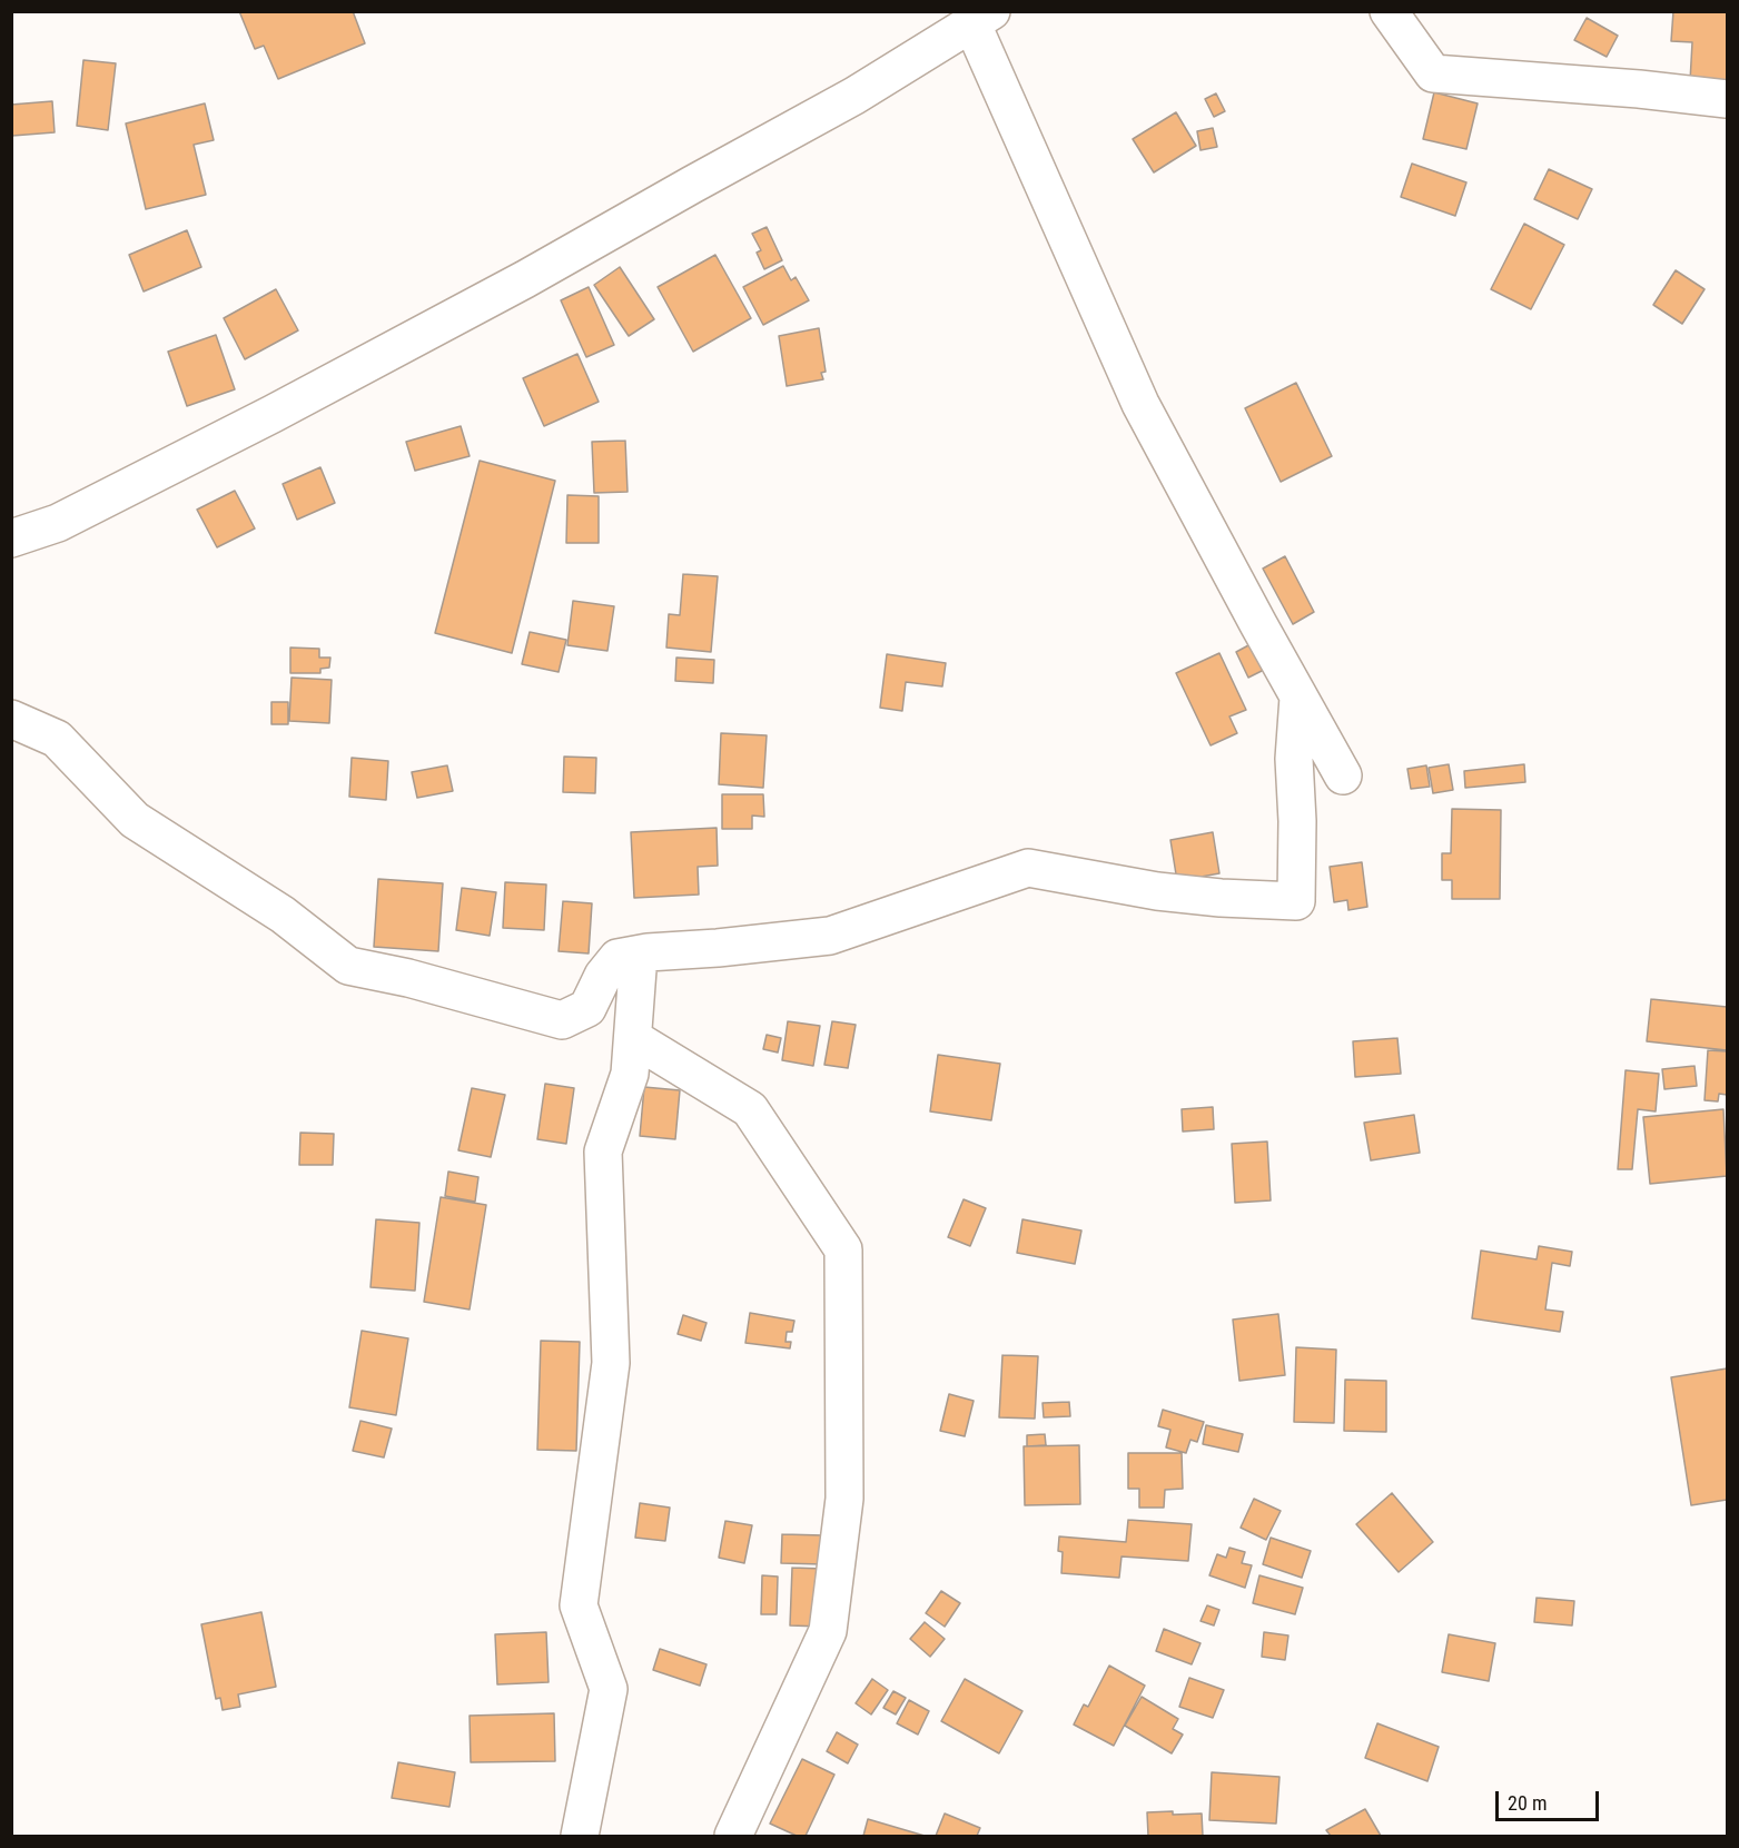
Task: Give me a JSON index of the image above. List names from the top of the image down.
{
  "scale_bar": "20 m"
}
